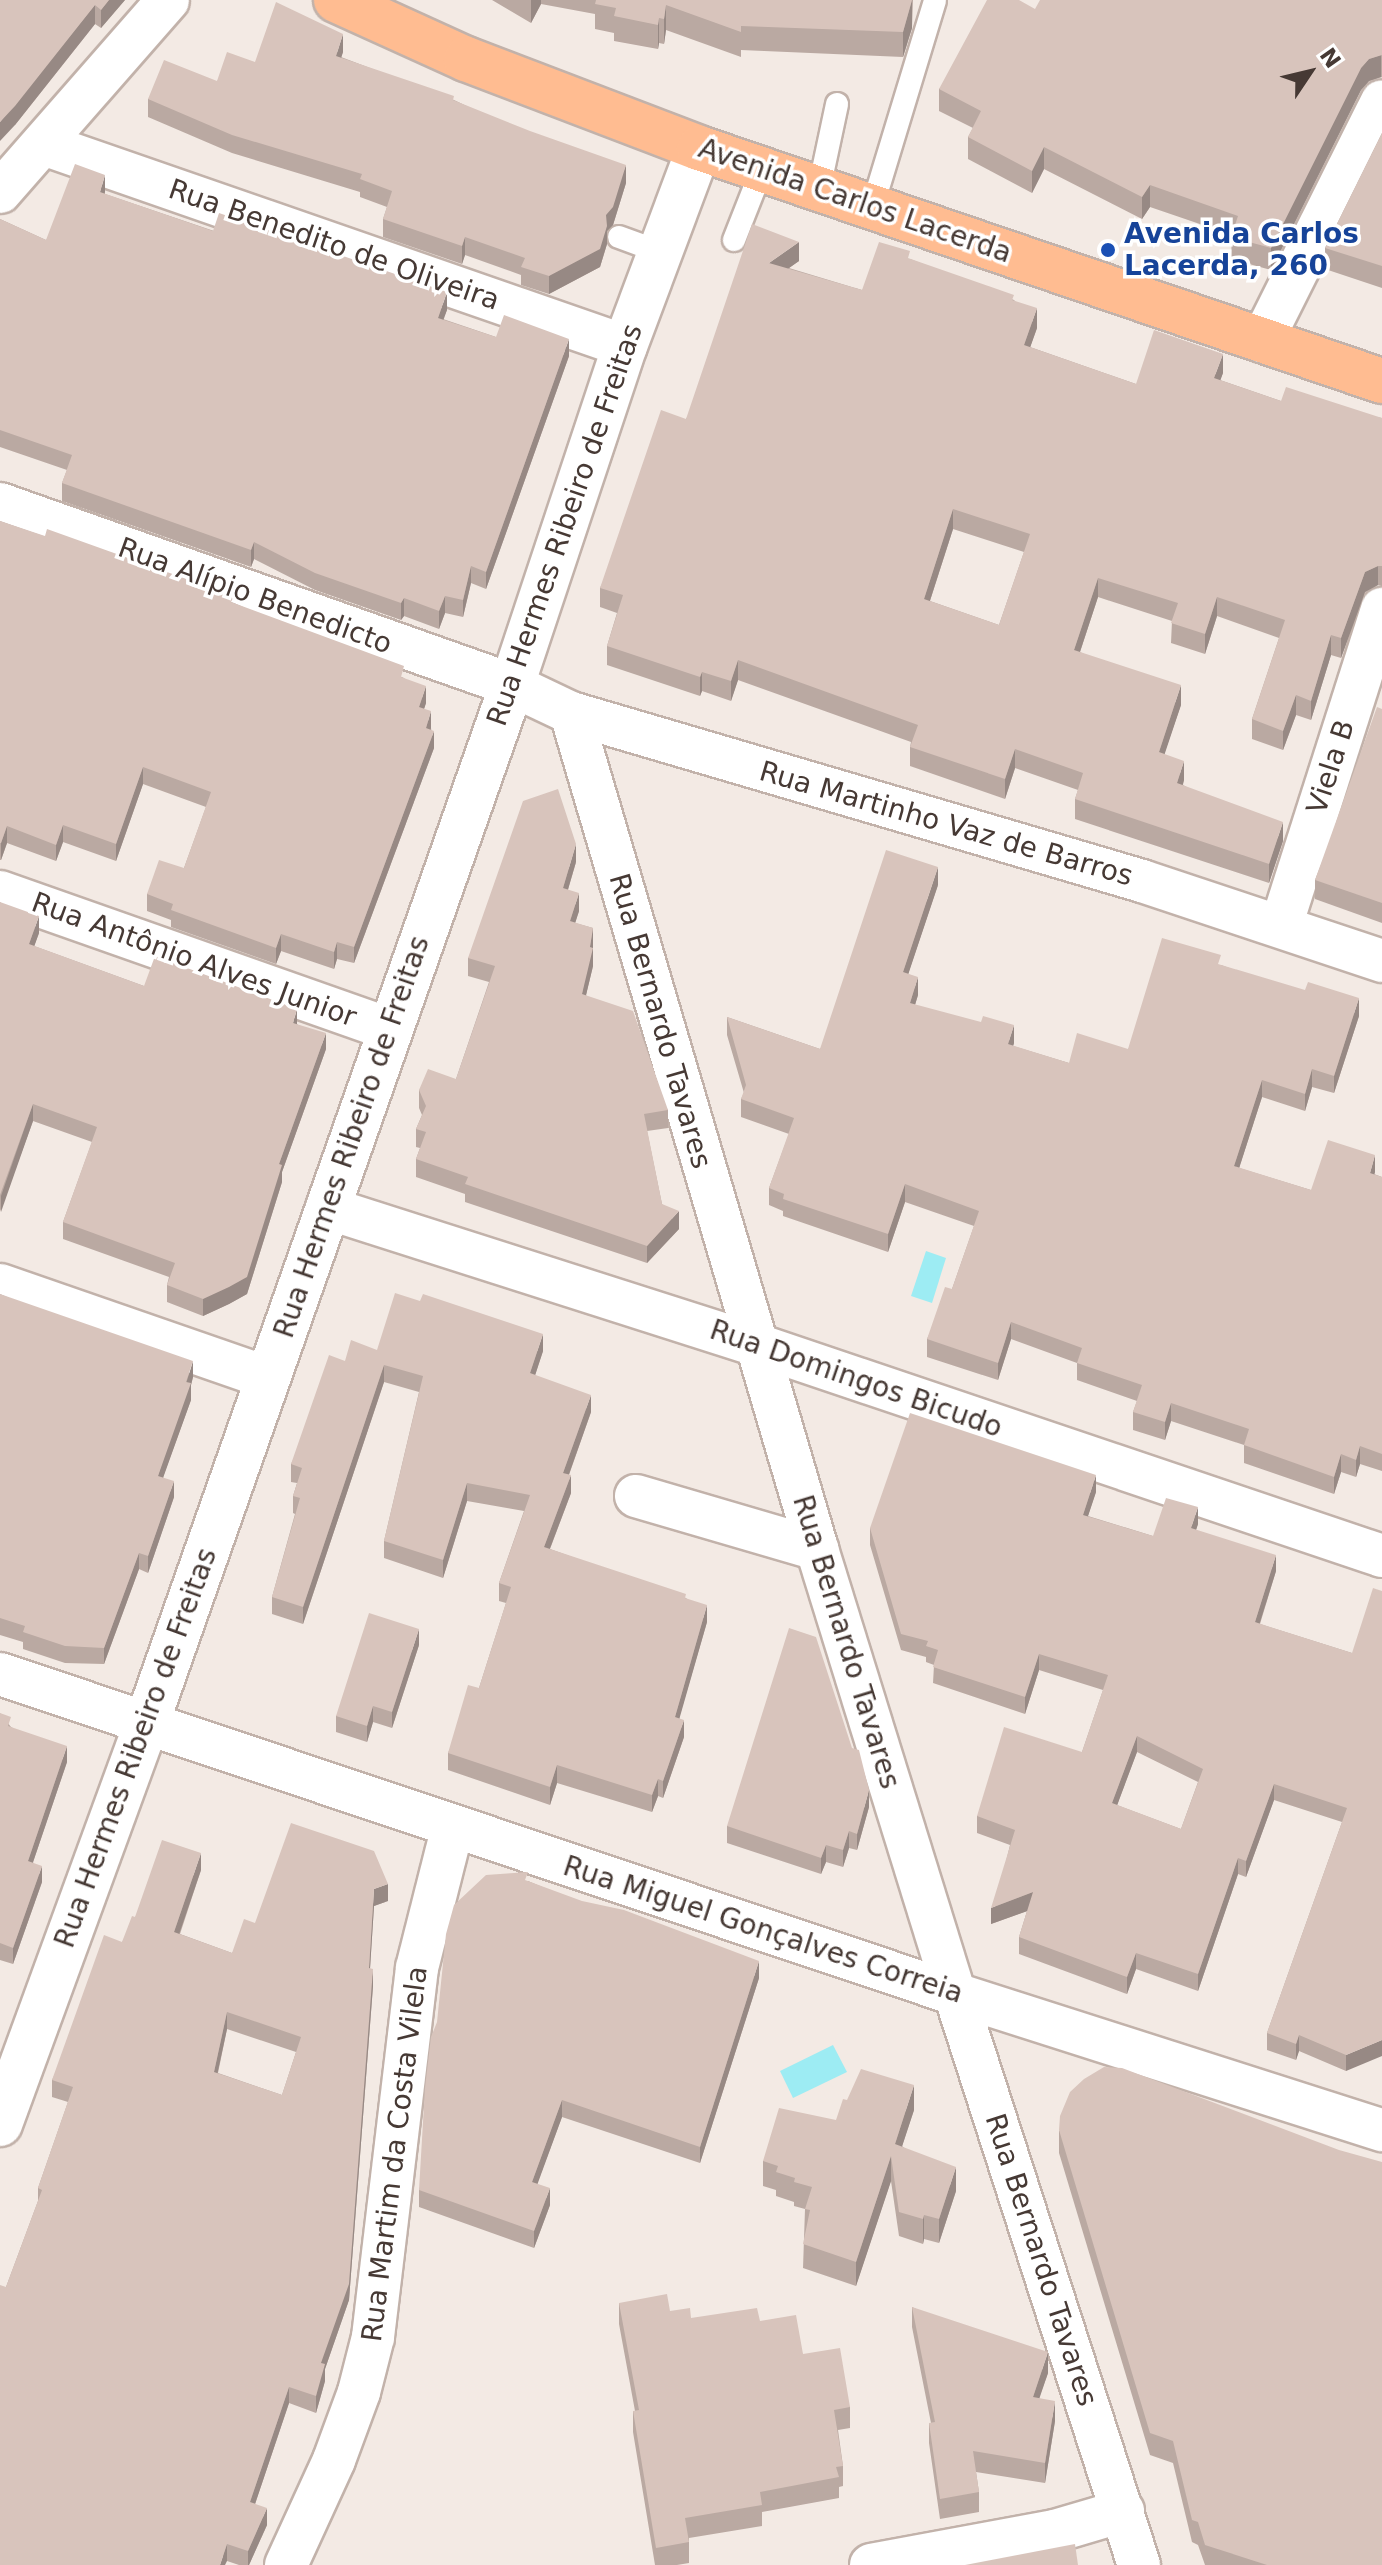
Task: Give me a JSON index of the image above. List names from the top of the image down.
{
  "streets": {
    "main road": ["Avenida Carlos Lacerda"],
    "street": [
      "Rua Benedito de Oliveira",
      "Rua Hermes Ribeiro de Freitas",
      "Rua Alípio Benedicto",
      "Viela B",
      "Rua Martinho Vaz de Barros",
      "Rua Antônio Alves Junior",
      "Rua Bernardo Tavares",
      "Rua Domingos Bicudo",
      "Rua Miguel Gonçalves Correia",
      "Rua Martim da Costa Vilela"
    ]
  },
  "crossings": [
    ["Avenida Carlos Lacerda", "Rua Hermes Ribeiro de Freitas"],
    ["Rua Benedito de Oliveira", "Rua Hermes Ribeiro de Freitas"],
    ["Rua Hermes Ribeiro de Freitas", "Rua Alípio Benedicto"],
    ["Rua Hermes Ribeiro de Freitas", "Rua Martinho Vaz de Barros"],
    ["Rua Hermes Ribeiro de Freitas", "Rua Antônio Alves Junior"],
    ["Rua Hermes Ribeiro de Freitas", "Rua Domingos Bicudo"],
    ["Rua Hermes Ribeiro de Freitas", "Rua Miguel Gonçalves Correia"],
    ["Rua Alípio Benedicto", "Rua Martinho Vaz de Barros"],
    ["Viela B", "Rua Martinho Vaz de Barros"],
    ["Rua Martinho Vaz de Barros", "Rua Bernardo Tavares"],
    ["Rua Bernardo Tavares", "Rua Domingos Bicudo"],
    ["Rua Bernardo Tavares", "Rua Miguel Gonçalves Correia"],
    ["Rua Miguel Gonçalves Correia", "Rua Martim da Costa Vilela"]
  ],
  "places": ["Avenida Carlos Lacerda, 260"],
  "north": "top right"
}
